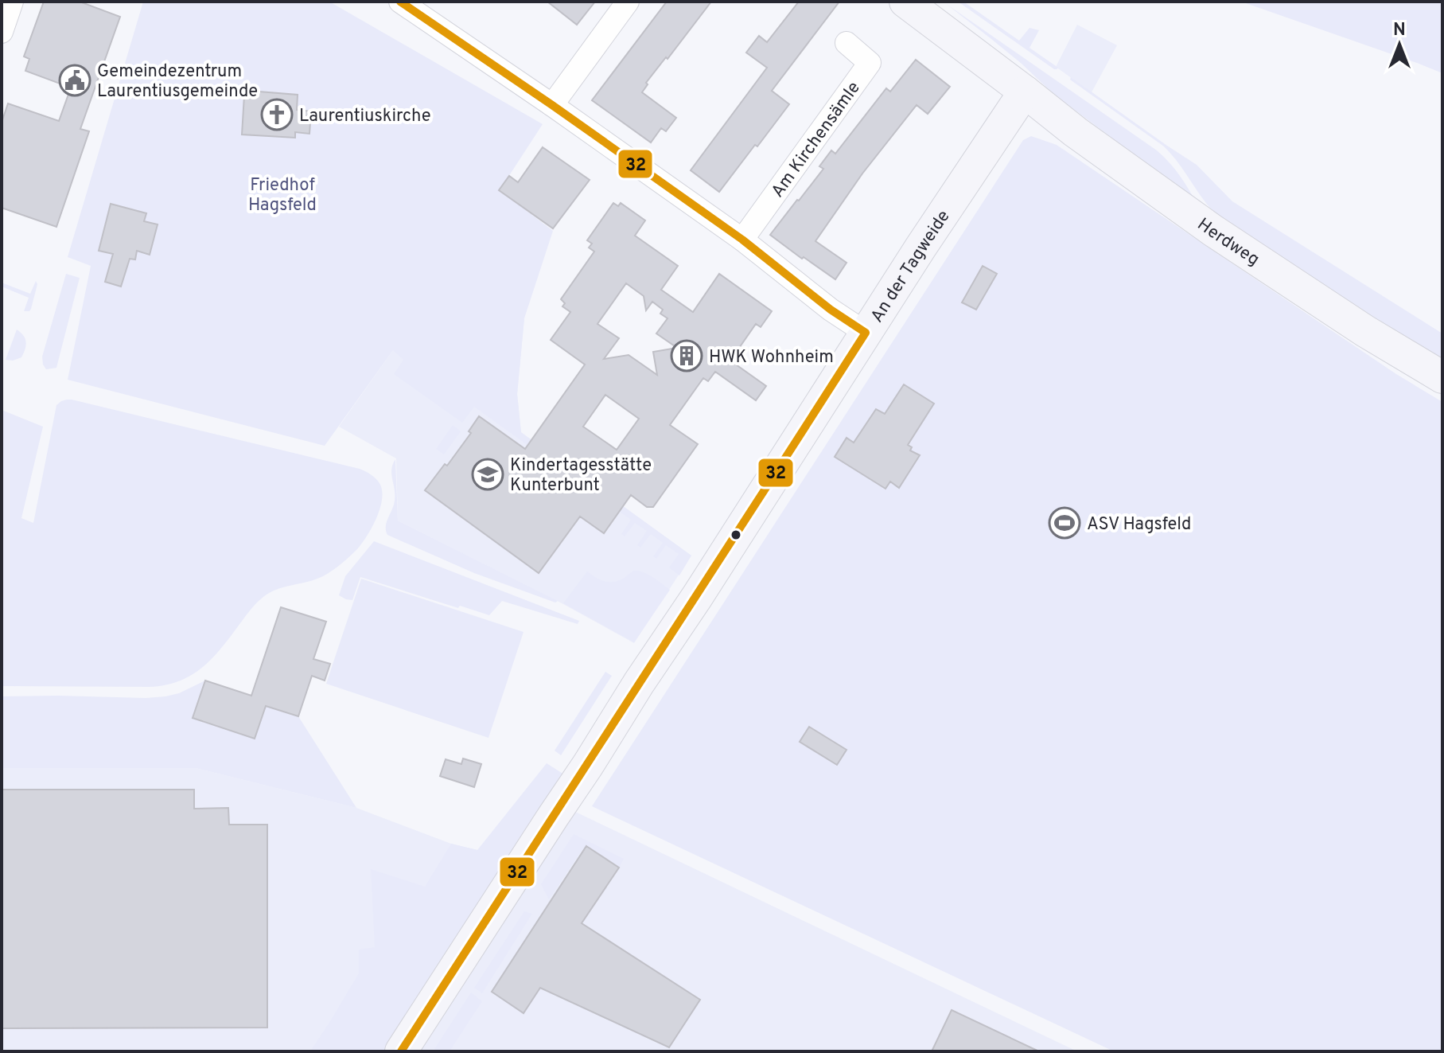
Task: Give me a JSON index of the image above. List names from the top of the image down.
{
  "streets": {
    "main road": ["Herdweg", "An der Tagweide"],
    "street": ["Am Kirchensämle"]
  },
  "crossings": [
    ["Herdweg", "An der Tagweide"]
  ],
  "parks": ["Friedhof Hagsfeld"],
  "places": {
    "public building": ["Gemeindezentrum Laurentiusgemeinde"],
    "church": ["Laurentiuskirche"],
    "building": ["HWK Wohnheim"],
    "school or university": ["Kindertagesstätte Kunterbunt"],
    "sports": ["ASV Hagsfeld"]
  },
  "lines": ["transit line 32"],
  "north": "top"
}
